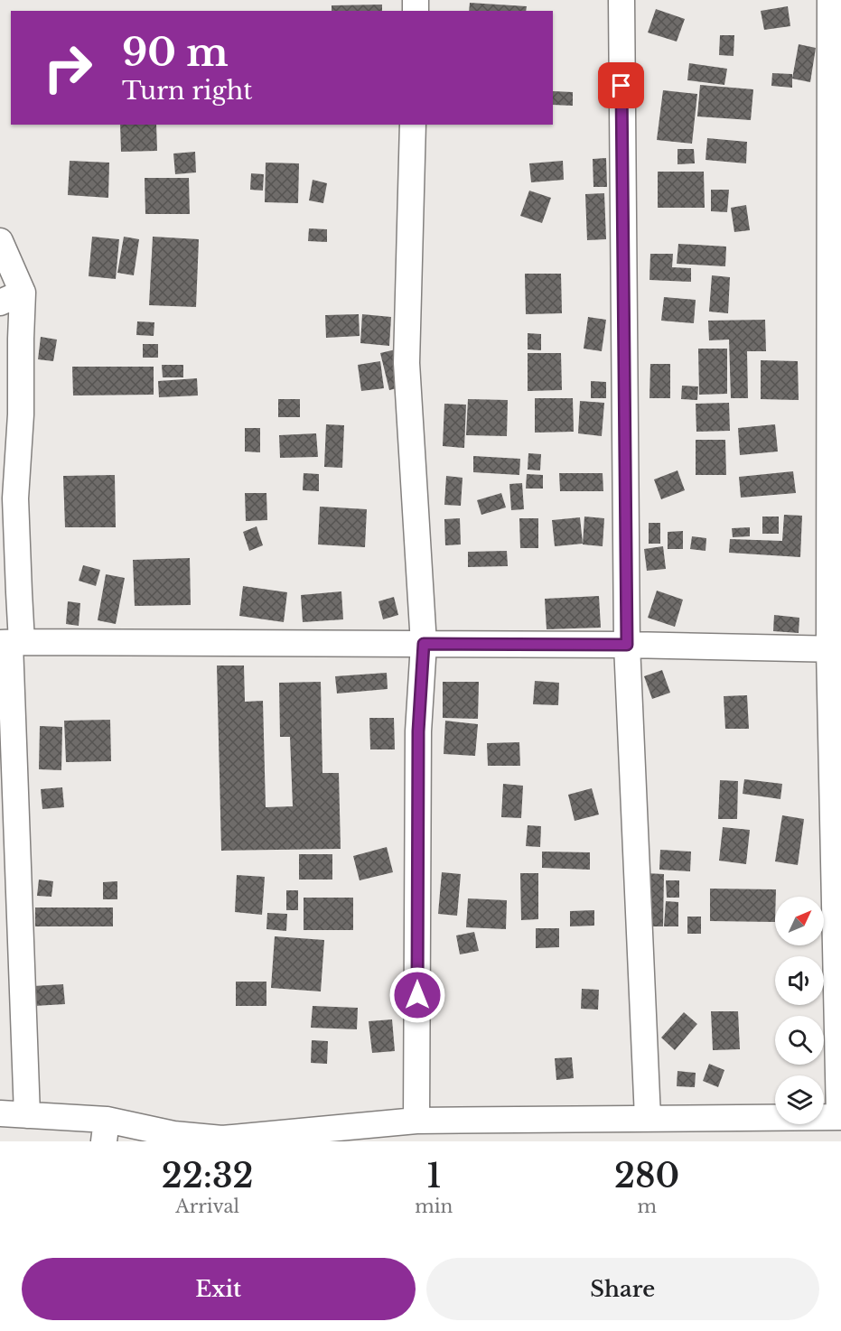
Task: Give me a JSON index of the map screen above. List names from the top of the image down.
{
  "north": "top right",
  "page": {
    "turn": ["90 m", "Turn right"],
    "eta": [
      "22:32",
      "Arrival",
      "1",
      "min",
      "280",
      "m"
    ],
    "buttons": ["Exit", "Share"]
  }
}
